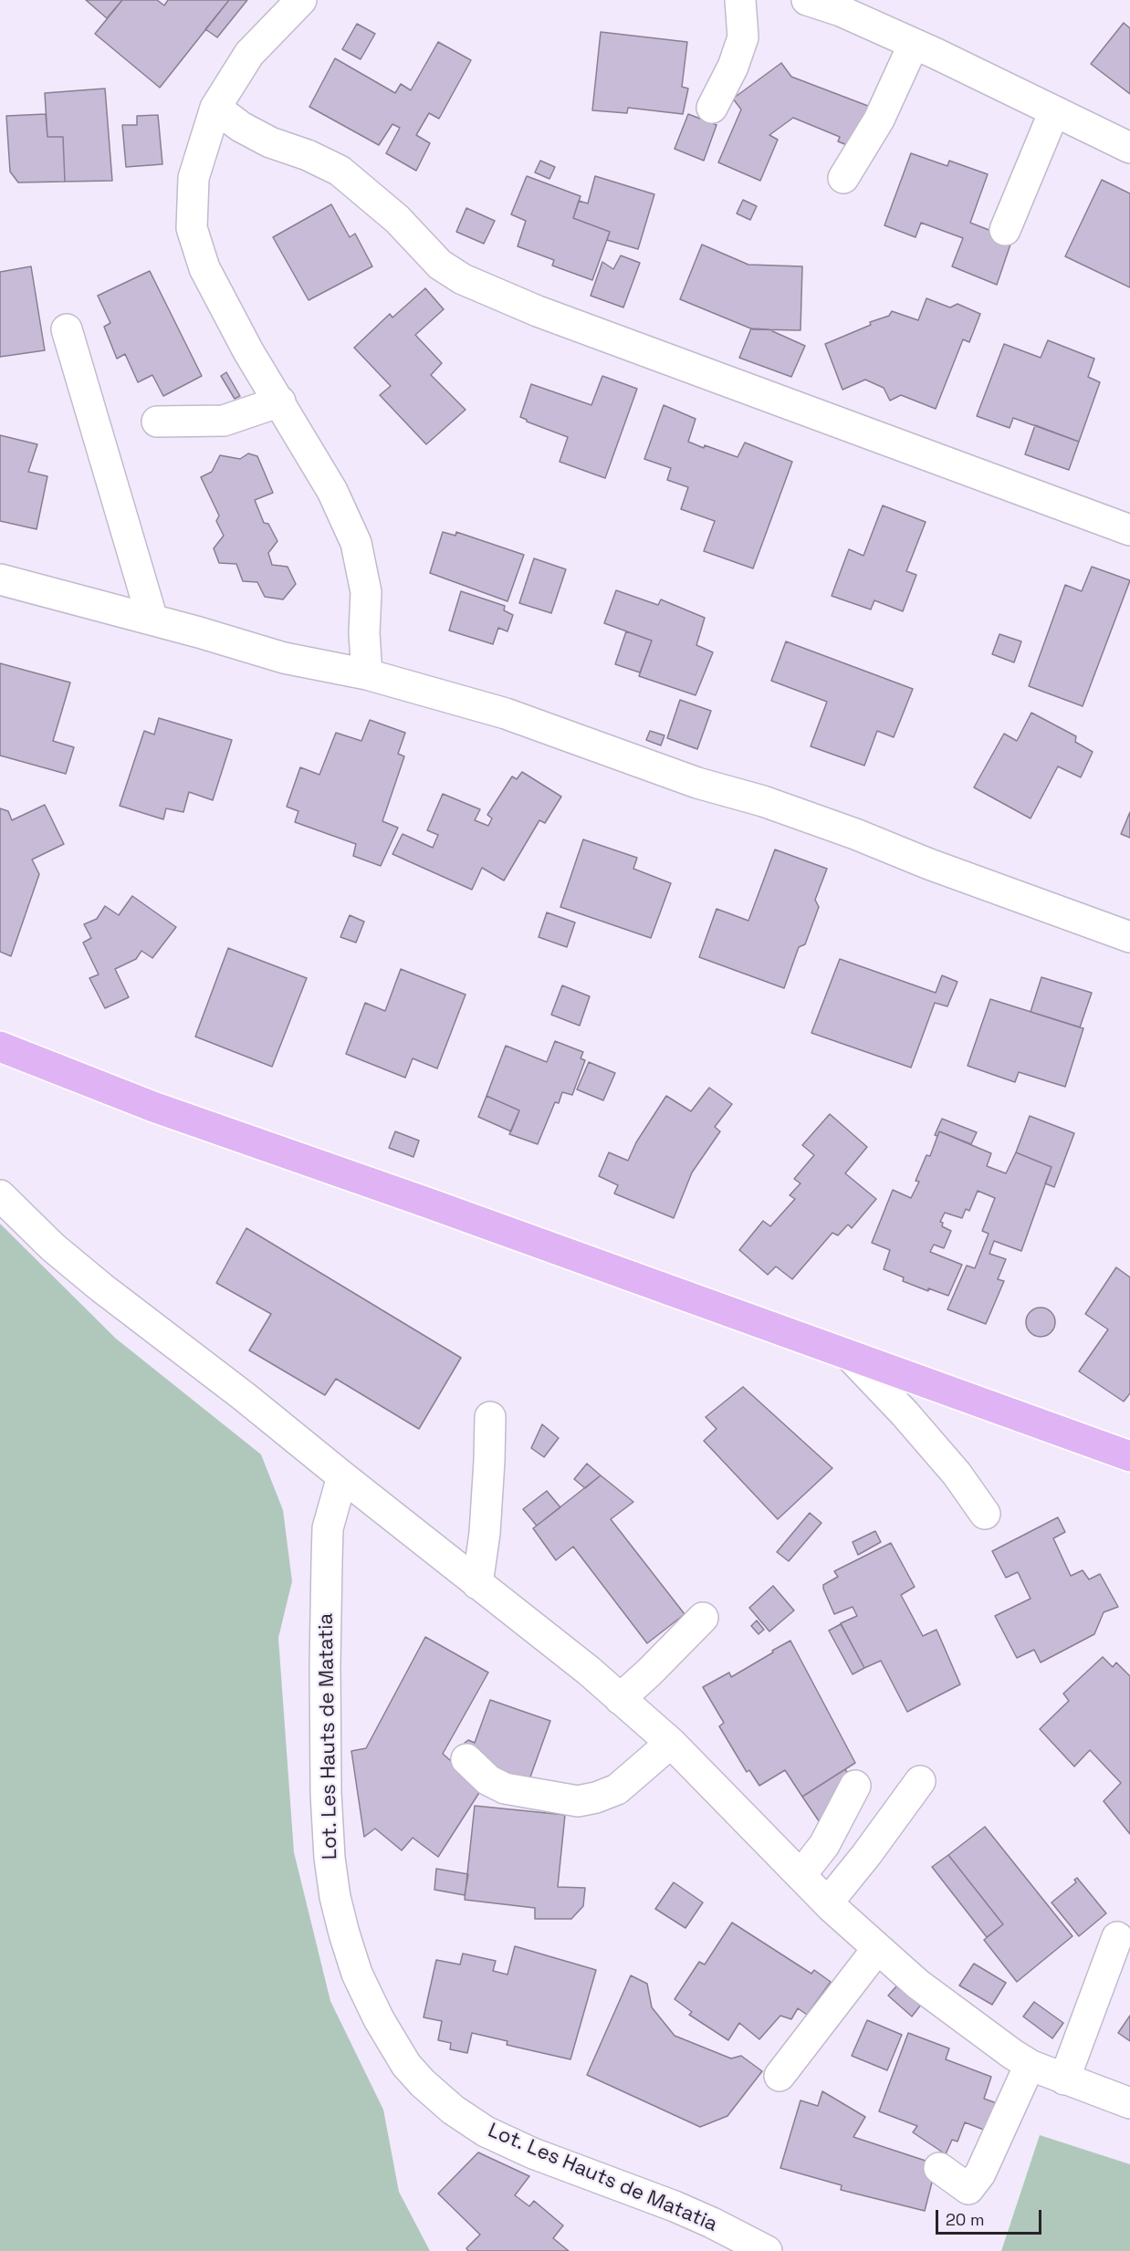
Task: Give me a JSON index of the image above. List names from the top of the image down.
{
  "streets": {
    "street": ["Lot. Les Hauts de Matatia"]
  },
  "scale_bar": "20 m"
}
